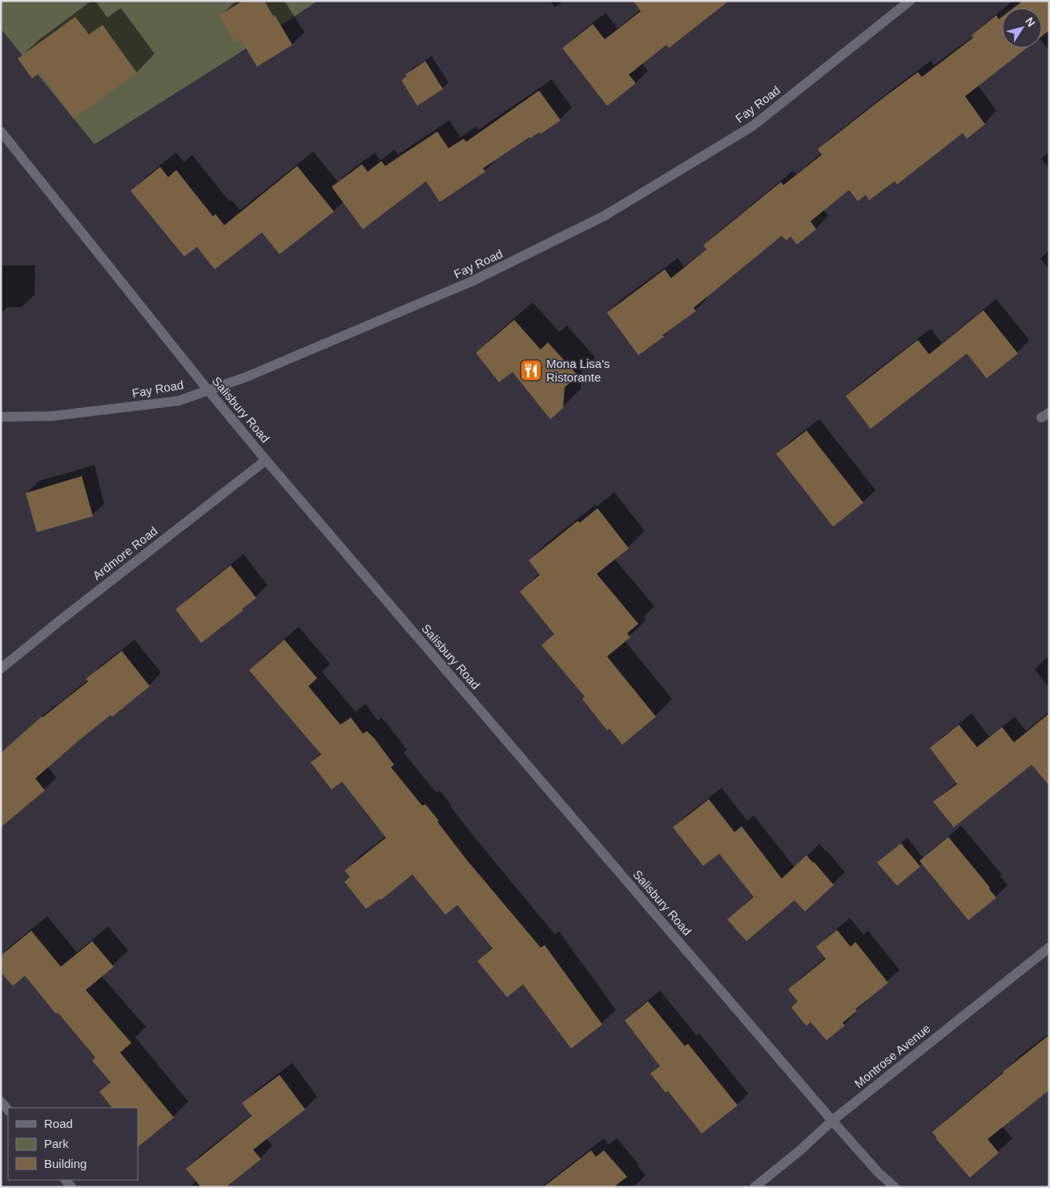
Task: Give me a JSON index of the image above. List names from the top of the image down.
{
  "streets": {
    "street": [
      "Fay Road",
      "Salisbury Road",
      "Ardmore Road",
      "Montrose Avenue"
    ]
  },
  "crossings": [
    ["Fay Road", "Salisbury Road"],
    ["Salisbury Road", "Ardmore Road"],
    ["Salisbury Road", "Montrose Avenue"]
  ],
  "places": {
    "restaurant": ["Mona Lisa's Ristorante"]
  },
  "legend": ["Road", "Park", "Building"],
  "north": "top right"
}
